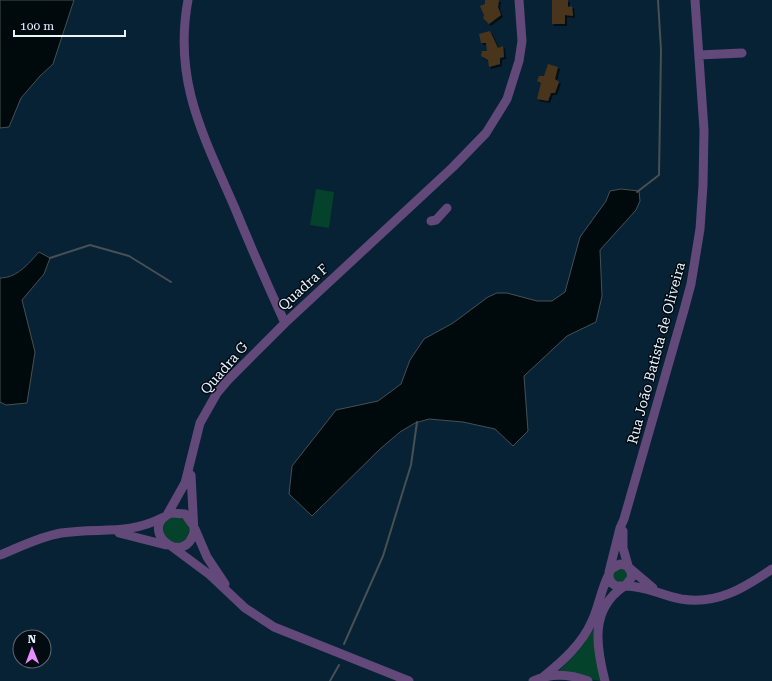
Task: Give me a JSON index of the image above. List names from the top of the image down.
{
  "streets": {
    "street": ["Quadra F", "Rua João Batista de Oliveira", "Quadra G"]
  },
  "crossings": [
    ["Quadra F", "Quadra G"]
  ],
  "scale_bar": "100 m",
  "north": "top"
}
